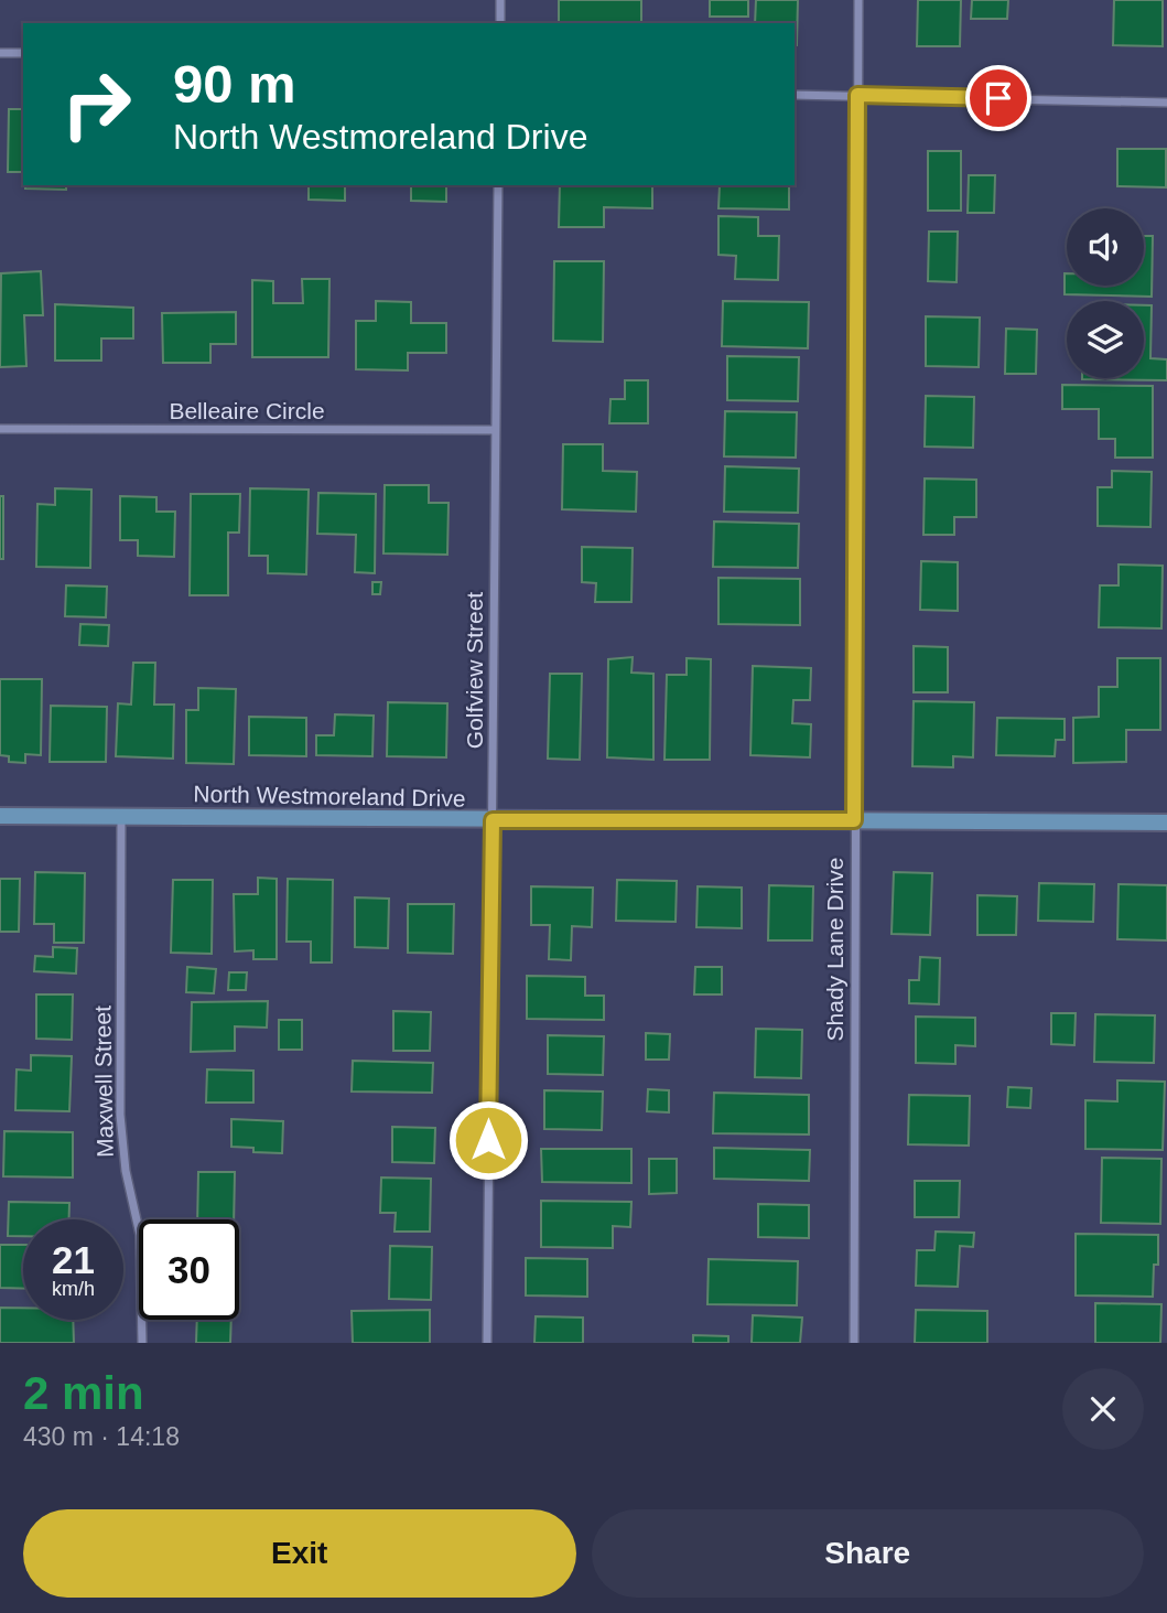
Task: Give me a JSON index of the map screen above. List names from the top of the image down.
{
  "streets": {
    "street": [
      "Belleaire Circle",
      "Golfview Street",
      "North Westmoreland Drive",
      "Shady Lane Drive",
      "Maxwell Street"
    ]
  },
  "crossings": [
    ["Belleaire Circle", "Golfview Street"],
    ["Golfview Street", "North Westmoreland Drive"],
    ["North Westmoreland Drive", "Shady Lane Drive"],
    ["North Westmoreland Drive", "Maxwell Street"]
  ],
  "page": {
    "turn": ["90 m", "North Westmoreland Drive"],
    "speed": "21 km/h",
    "limit": "30",
    "heading": ["2 min", "430 m · 14:18"],
    "buttons": ["Exit", "Share"]
  }
}
